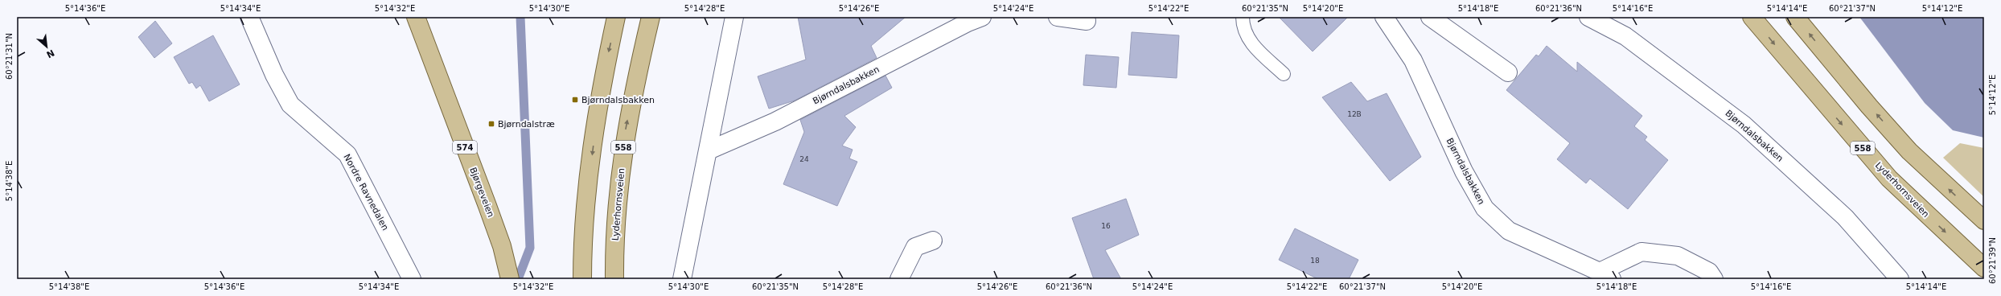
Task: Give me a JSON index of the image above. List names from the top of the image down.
{
  "streets": {
    "main road": [
      "574",
      "558",
      "Lyderhornsveien",
      "Bjørgeveien"
    ],
    "street": ["Bjørndalsbakken", "Nordre Ravnedalen"]
  },
  "places": {
    "transit": ["Bjørndalsbakken", "Bjørndalstræ"]
  },
  "house_numbers": [
    "12B",
    "24",
    "16",
    "18"
  ],
  "north": "bottom right",
  "coordinates": [
    "5°14'36\"E",
    "5°14'34\"E",
    "5°14'32\"E",
    "5°14'30\"E",
    "5°14'28\"E",
    "5°14'26\"E",
    "5°14'24\"E",
    "5°14'22\"E",
    "60°21'35\"N",
    "5°14'20\"E",
    "5°14'18\"E",
    "60°21'36\"N",
    "5°14'16\"E",
    "5°14'14\"E",
    "60°21'37\"N",
    "5°14'12\"E",
    "60°21'31\"N",
    "5°14'38\"E",
    "60°21'39\"N"
  ]
}
